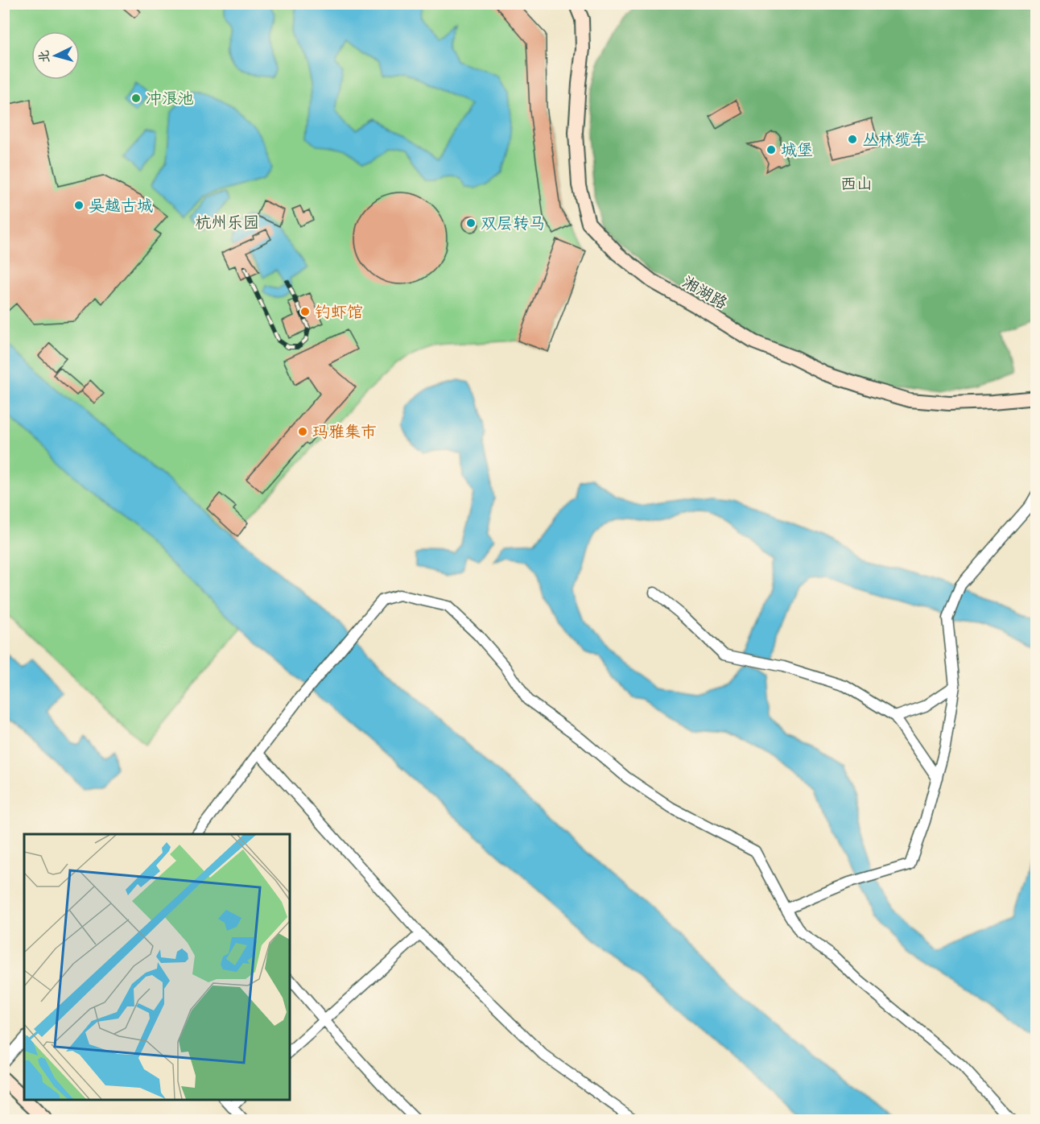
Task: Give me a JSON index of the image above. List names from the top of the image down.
{
  "streets": {
    "main road": ["湘湖路"]
  },
  "parks": ["西山", "杭州乐园"],
  "places": [
    "冲浪池",
    "丛林缆车",
    "城堡",
    "吴越古城",
    "双层转马",
    "钓虾馆",
    "玛雅集市"
  ],
  "north": "left"
}
